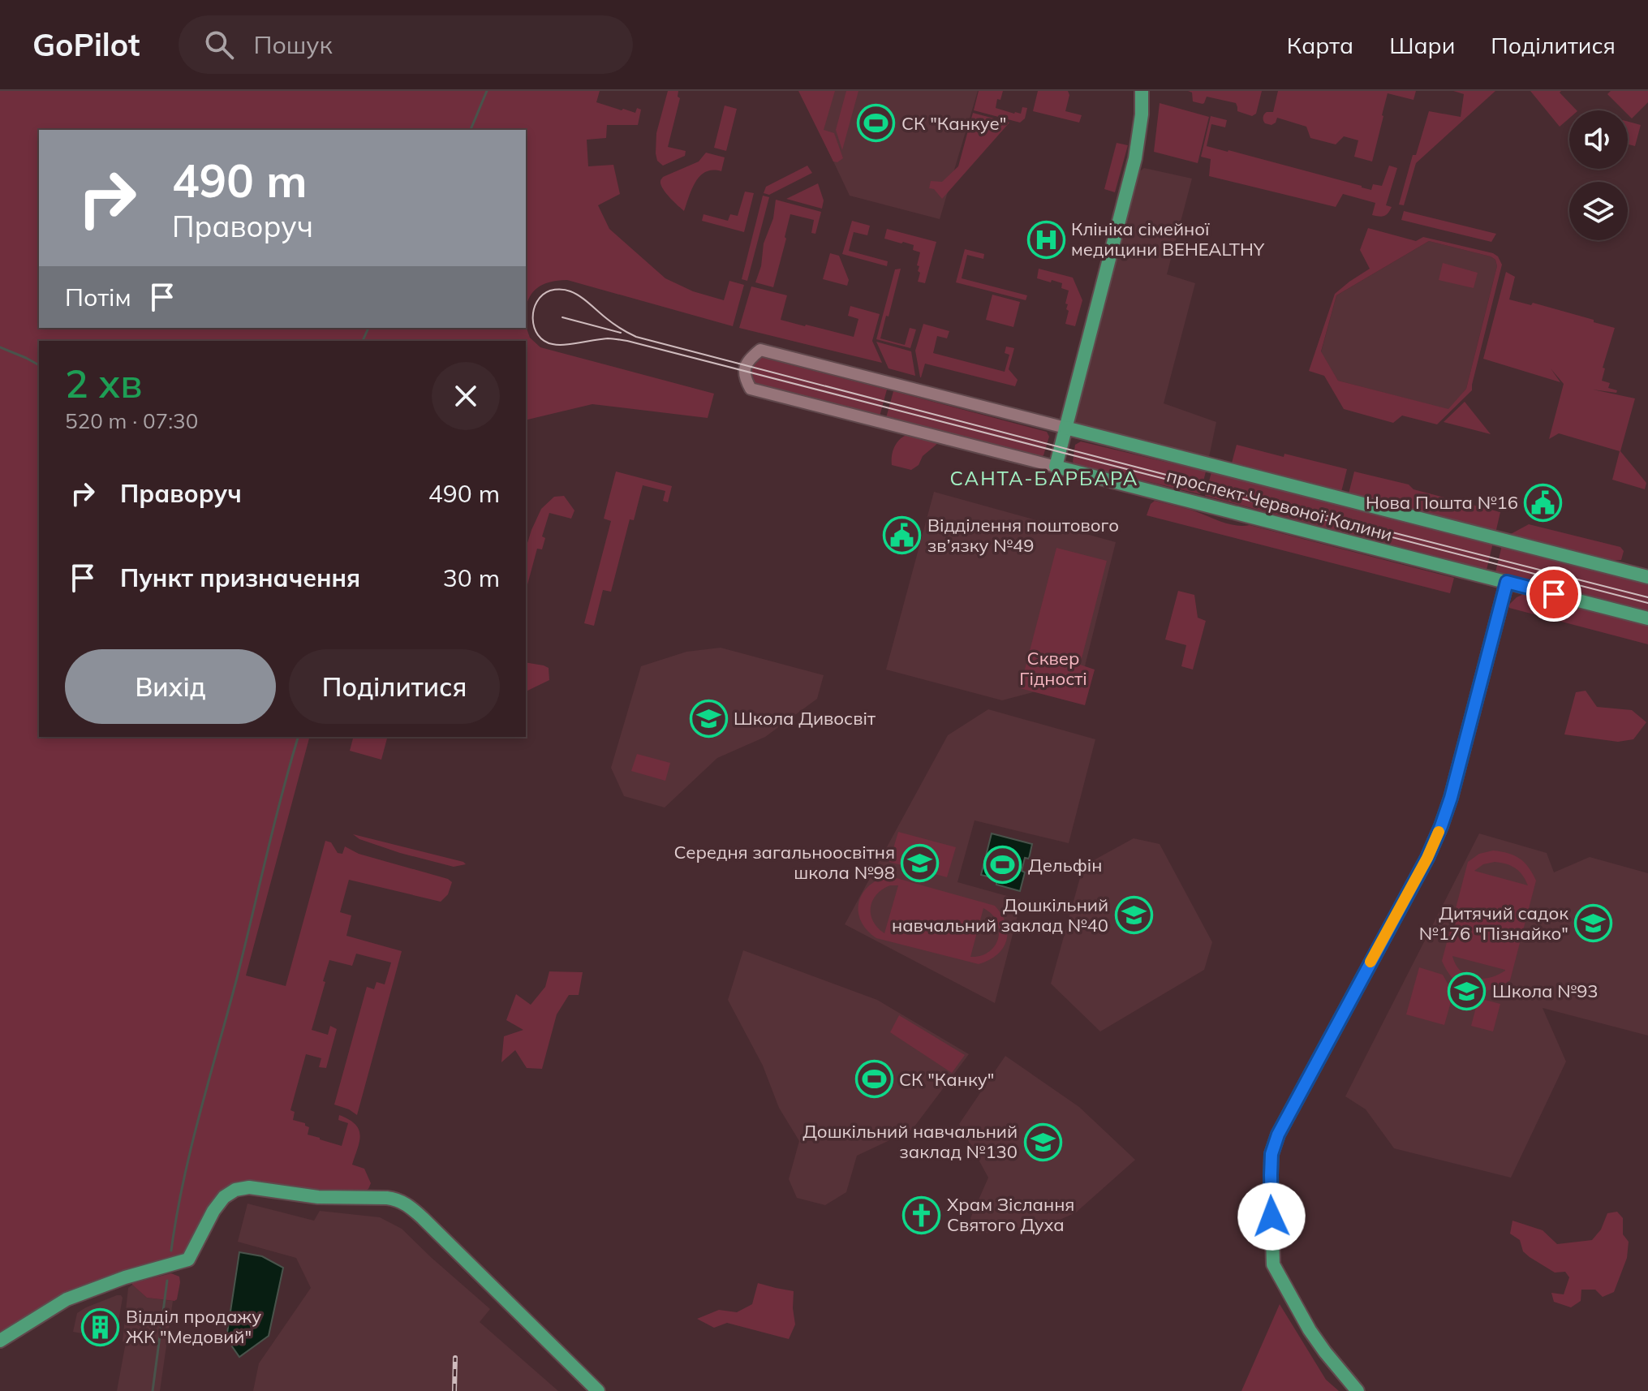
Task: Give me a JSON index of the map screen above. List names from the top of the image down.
{
  "streets": {
    "main road": ["проспект Червоної Калини"]
  },
  "districts": ["САНТА-БАРБАРА"],
  "parks": ["Сквер Гідності"],
  "places": {
    "sports": ["СК \"Канкуе\"", "Дельфін", "СК \"Канку\""],
    "hospital": ["Клініка сімейної медицини BEHEALTHY"],
    "public building": ["Нова Пошта №16", "Відділення поштового зв’язку №49"],
    "school or university": [
      "Школа Дивосвіт",
      "Середня загальноосвітня школа №98",
      "Дошкільний навчальний заклад №40",
      "Дитячий садок №176 \"Пізнайко\"",
      "Школа №93",
      "Дошкільний навчальний заклад №130"
    ],
    "church": ["Храм Зіслання Святого Духа"],
    "building": ["Відділ продажу ЖК \"Медовий\""]
  },
  "page": {
    "header": "GoPilot",
    "search": "Пошук",
    "nav": ["Карта", "Шари", "Поділитися"],
    "turn": ["490 m", "Праворуч"],
    "then": "Потім",
    "heading": ["2 хв", "520 m · 07:30"],
    "list": [
      {
        "name": "Праворуч",
        "value": "490 m"
      },
      {
        "name": "Пункт призначення",
        "value": "30 m"
      }
    ],
    "buttons": ["Вихід", "Поділитися"]
  }
}
